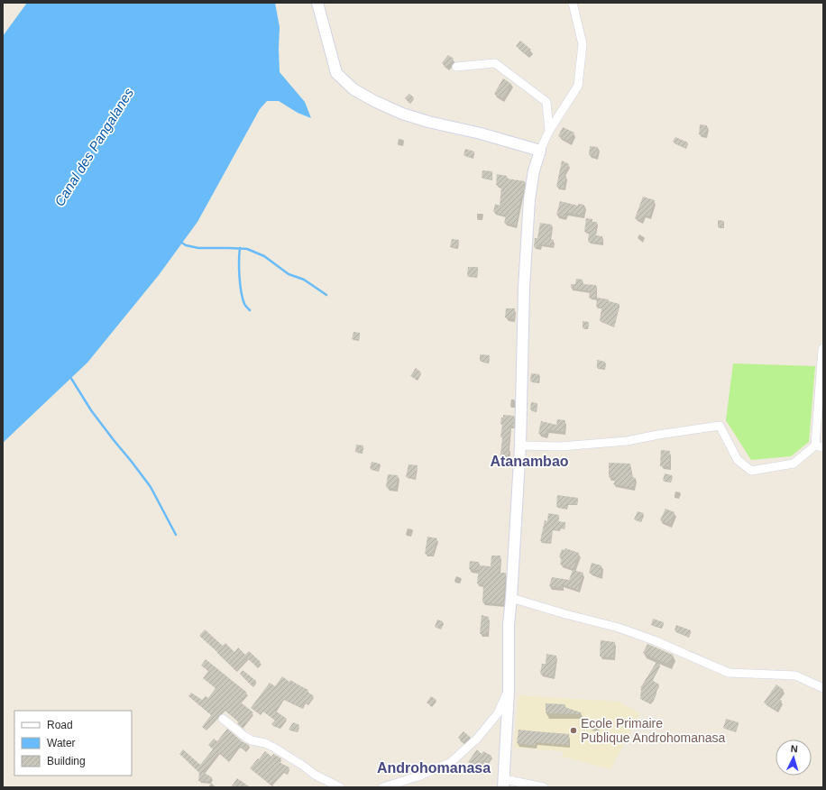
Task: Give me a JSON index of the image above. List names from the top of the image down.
{
  "districts": ["Atanambao", "Androhomanasa"],
  "water": ["Canal des Pangalanes"],
  "places": ["Ecole Primaire Publique Androhomanasa"],
  "legend": ["Road", "Water", "Building"],
  "north": "top"
}
